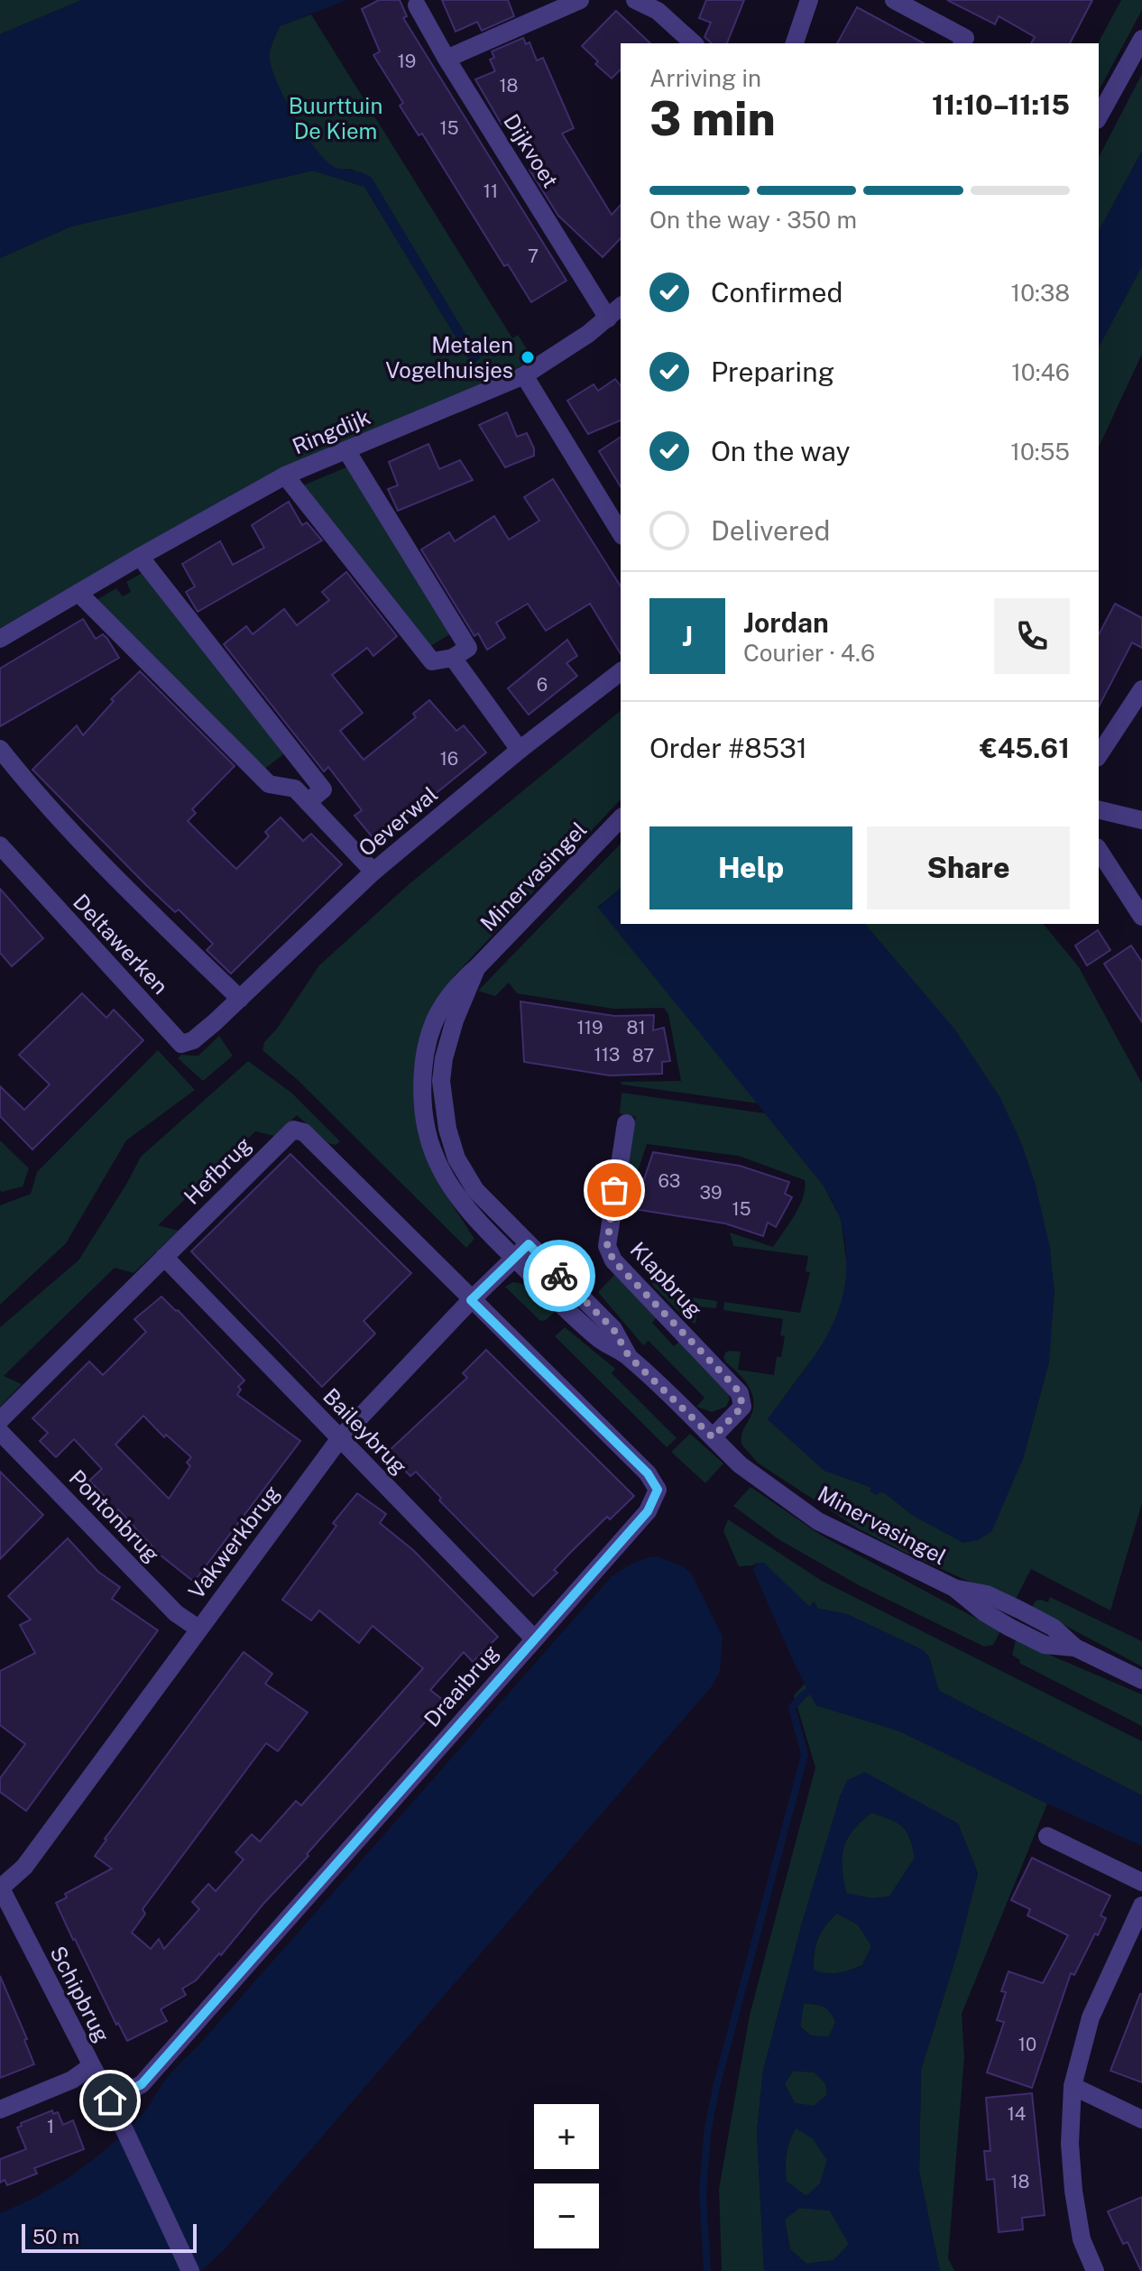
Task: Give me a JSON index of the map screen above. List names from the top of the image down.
{
  "streets": {
    "street": [
      "Dijkvoet",
      "Ringdijk",
      "Oeverwal",
      "Minervasingel",
      "Deltawerken",
      "Hefbrug",
      "Klapbrug",
      "Baileybrug",
      "Pontonbrug",
      "Vakwerkbrug",
      "Draaibrug",
      "Schipbrug"
    ]
  },
  "crossings": [
    ["Dijkvoet", "Ringdijk"],
    ["Oeverwal", "Deltawerken"],
    ["Minervasingel", "Klapbrug"],
    ["Minervasingel", "Vakwerkbrug"],
    ["Hefbrug", "Baileybrug"],
    ["Hefbrug", "Vakwerkbrug"],
    ["Hefbrug", "Draaibrug"],
    ["Baileybrug", "Vakwerkbrug"],
    ["Baileybrug", "Draaibrug"],
    ["Pontonbrug", "Vakwerkbrug"],
    ["Vakwerkbrug", "Draaibrug"],
    ["Vakwerkbrug", "Schipbrug"],
    ["Draaibrug", "Schipbrug"]
  ],
  "parks": ["Buurttuin De Kiem"],
  "places": ["Metalen Vogelhuisjes"],
  "house_numbers": [
    "19",
    "18",
    "15",
    "11",
    "7",
    "6",
    "16",
    "119",
    "81",
    "113",
    "87",
    "63",
    "39",
    "15",
    "10",
    "14",
    "1",
    "18"
  ],
  "scale_bar": "50 m",
  "page": {
    "heading": ["3 min", "Arriving in", "11:10–11:15"],
    "panel": [
      "Jordan",
      "Courier · 4.6",
      "Order #8531",
      "€45.61"
    ],
    "bar": "On the way · 350 m",
    "list": [
      ["Confirmed", "10:38"],
      ["Preparing", "10:46"],
      ["On the way", "10:55"],
      "Delivered"
    ],
    "round": "J",
    "buttons": ["Help", "Share"],
    "map_buttons": ["+", "−"],
    "scale": "50 m"
  }
}
